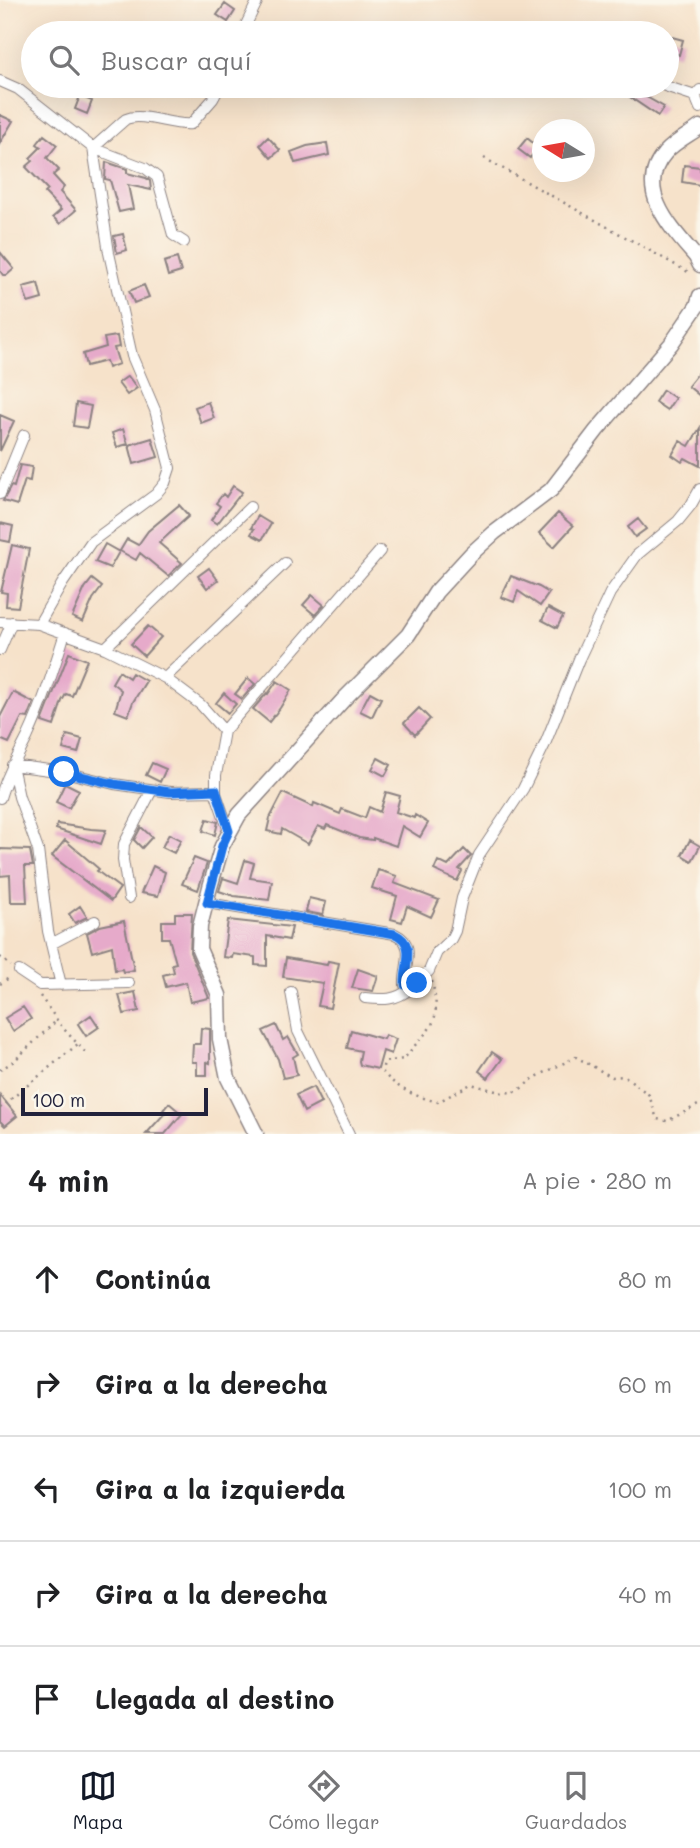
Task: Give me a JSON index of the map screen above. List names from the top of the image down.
{
  "scale_bar": "100 m",
  "north": "left",
  "page": {
    "search": "Buscar aquí",
    "scale": "100 m",
    "heading": ["4 min", "A pie · 280 m"],
    "list": [
      ["Continúa", "80 m"],
      ["Gira a la derecha", "60 m"],
      ["Gira a la izquierda", "100 m"],
      ["Gira a la derecha", "40 m"],
      "Llegada al destino"
    ],
    "nav": ["Mapa", "Cómo llegar", "Guardados"]
  }
}
